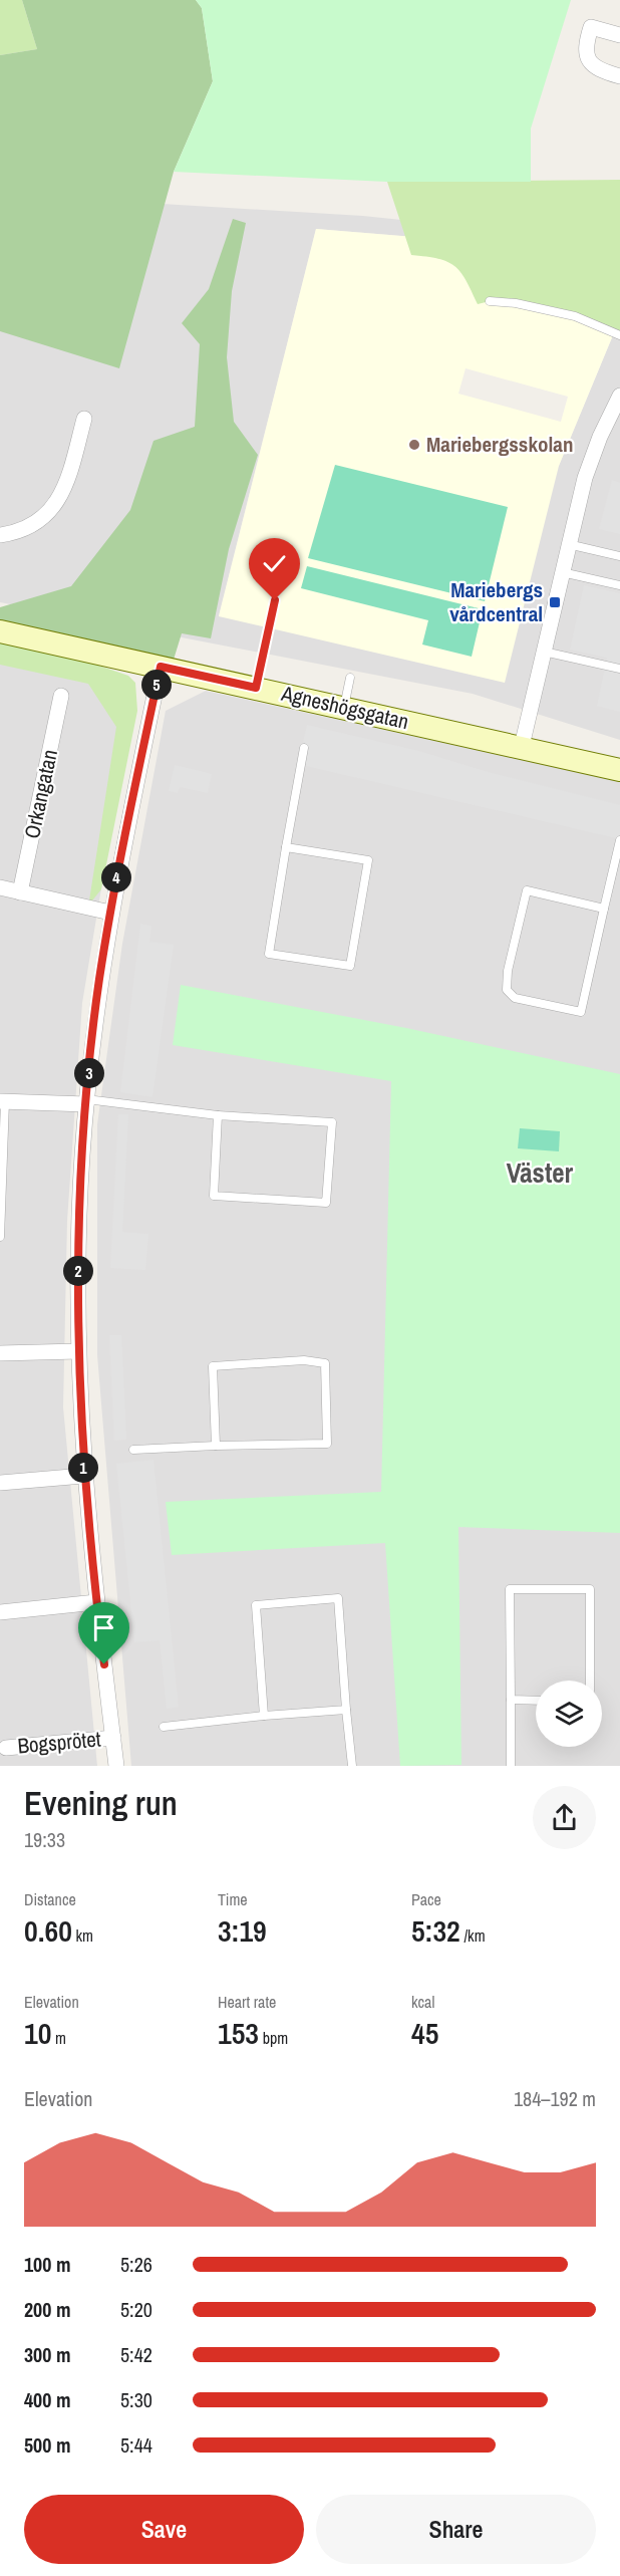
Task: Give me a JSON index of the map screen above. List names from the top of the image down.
{
  "streets": {
    "street": ["Agneshögsgatan", "Orkangatan", "Bogsprötet"]
  },
  "districts": ["Väster"],
  "places": {
    "other": ["Mariebergsskolan"],
    "transit": ["Mariebergs vårdcentral"]
  },
  "page": {
    "pins": [
      "5",
      "4",
      "3",
      "2",
      "1"
    ],
    "heading": ["Evening run", "19:33"],
    "stats": [
      ["Distance", "0.60 km"],
      ["Time", "3:19"],
      ["Pace", "5:32 /km"],
      ["Elevation", "10 m"],
      ["Heart rate", "153 bpm"],
      ["kcal", "45"]
    ],
    "chart": ["Elevation", "184–192 m"],
    "list": [
      {
        "name": "100 m",
        "note": "5:26"
      },
      {
        "name": "200 m",
        "note": "5:20"
      },
      {
        "name": "300 m",
        "note": "5:42"
      },
      {
        "name": "400 m",
        "note": "5:30"
      },
      {
        "name": "500 m",
        "note": "5:44"
      }
    ],
    "buttons": ["Save", "Share"]
  }
}
